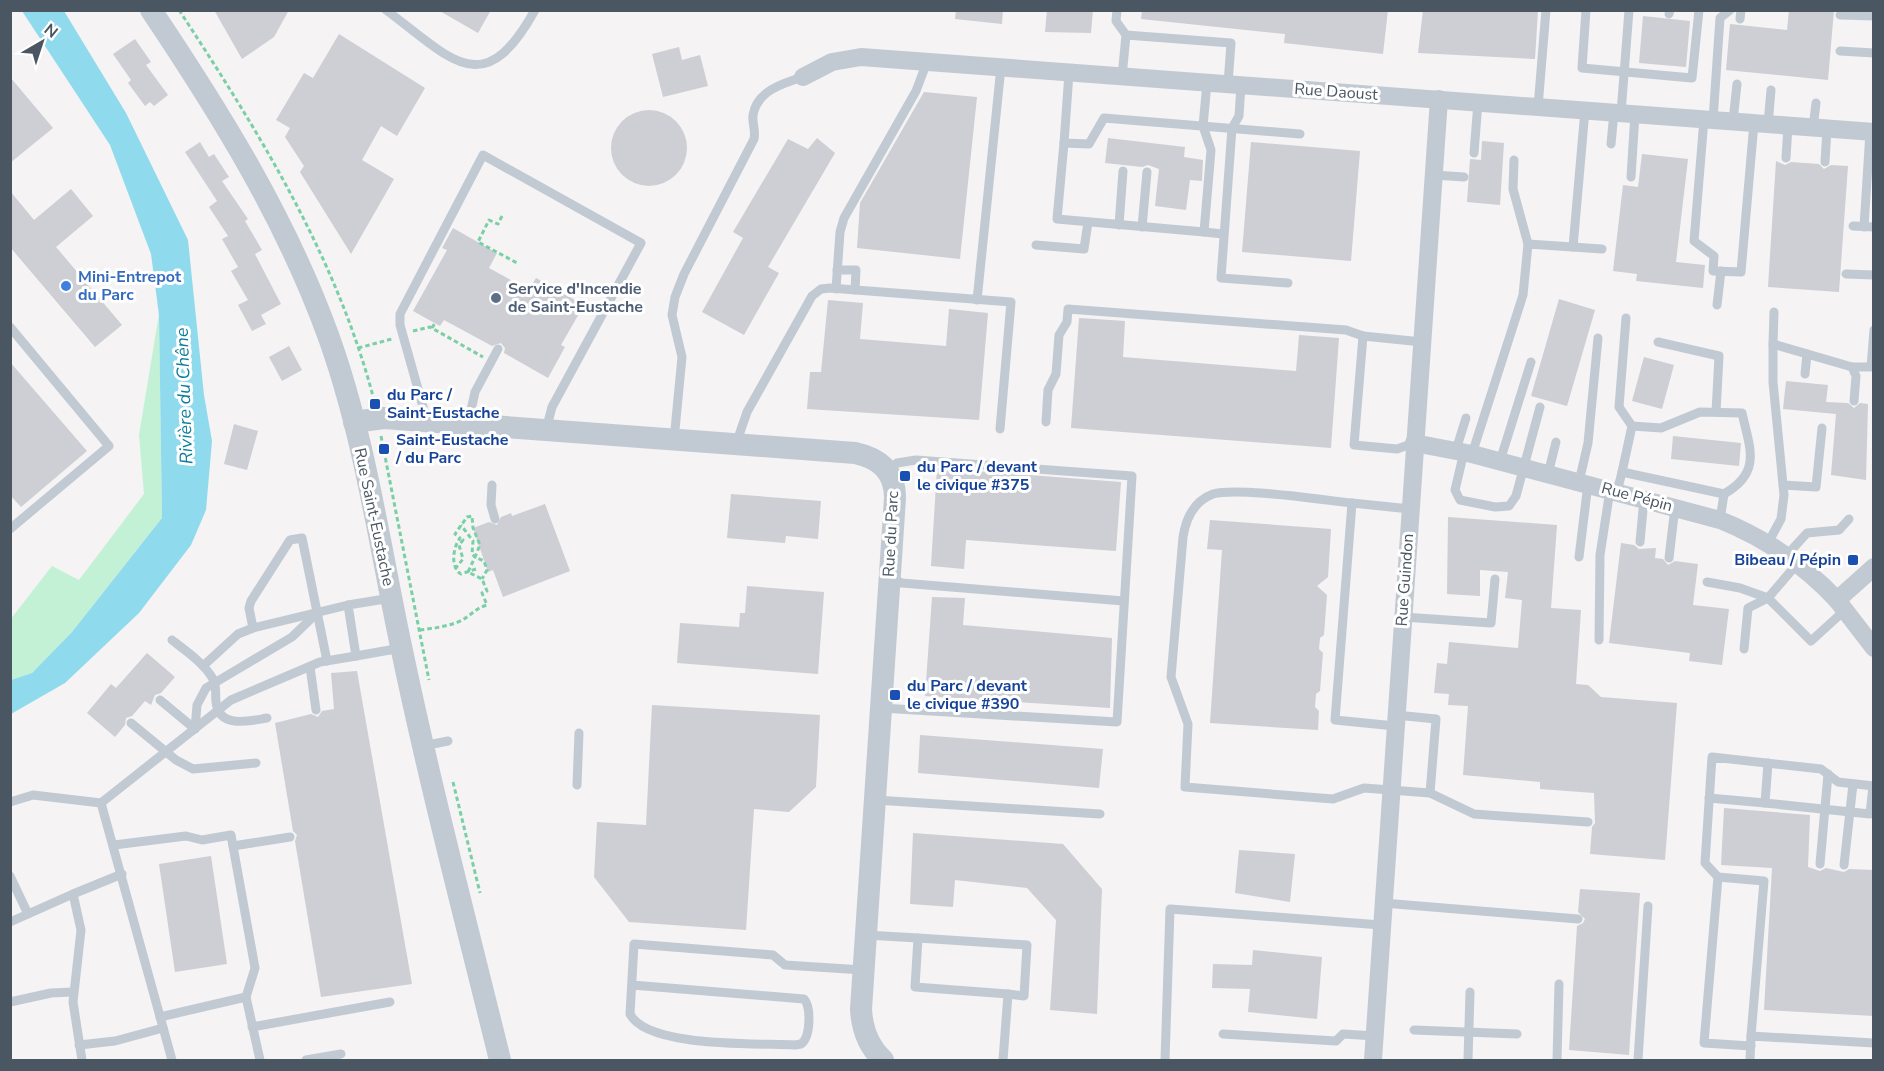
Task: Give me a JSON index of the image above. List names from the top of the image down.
{
  "streets": {
    "street": [
      "Rue Daoust",
      "Rue Pépin",
      "Rue Saint-Eustache",
      "Rue du Parc",
      "Rue Guindon"
    ]
  },
  "crossings": [
    ["Rue Daoust", "Rue Guindon"],
    ["Rue Pépin", "Rue Guindon"],
    ["Rue Saint-Eustache", "Rue du Parc"]
  ],
  "water": ["Rivière du Chêne"],
  "places": {
    "other": ["Mini-Entrepot du Parc", "Service d'Incendie de Saint-Eustache"],
    "transit": [
      "du Parc / Saint-Eustache",
      "Saint-Eustache / du Parc",
      "du Parc / devant le civique #375",
      "Bibeau / Pépin",
      "du Parc / devant le civique #390"
    ]
  },
  "north": "top right"
}
